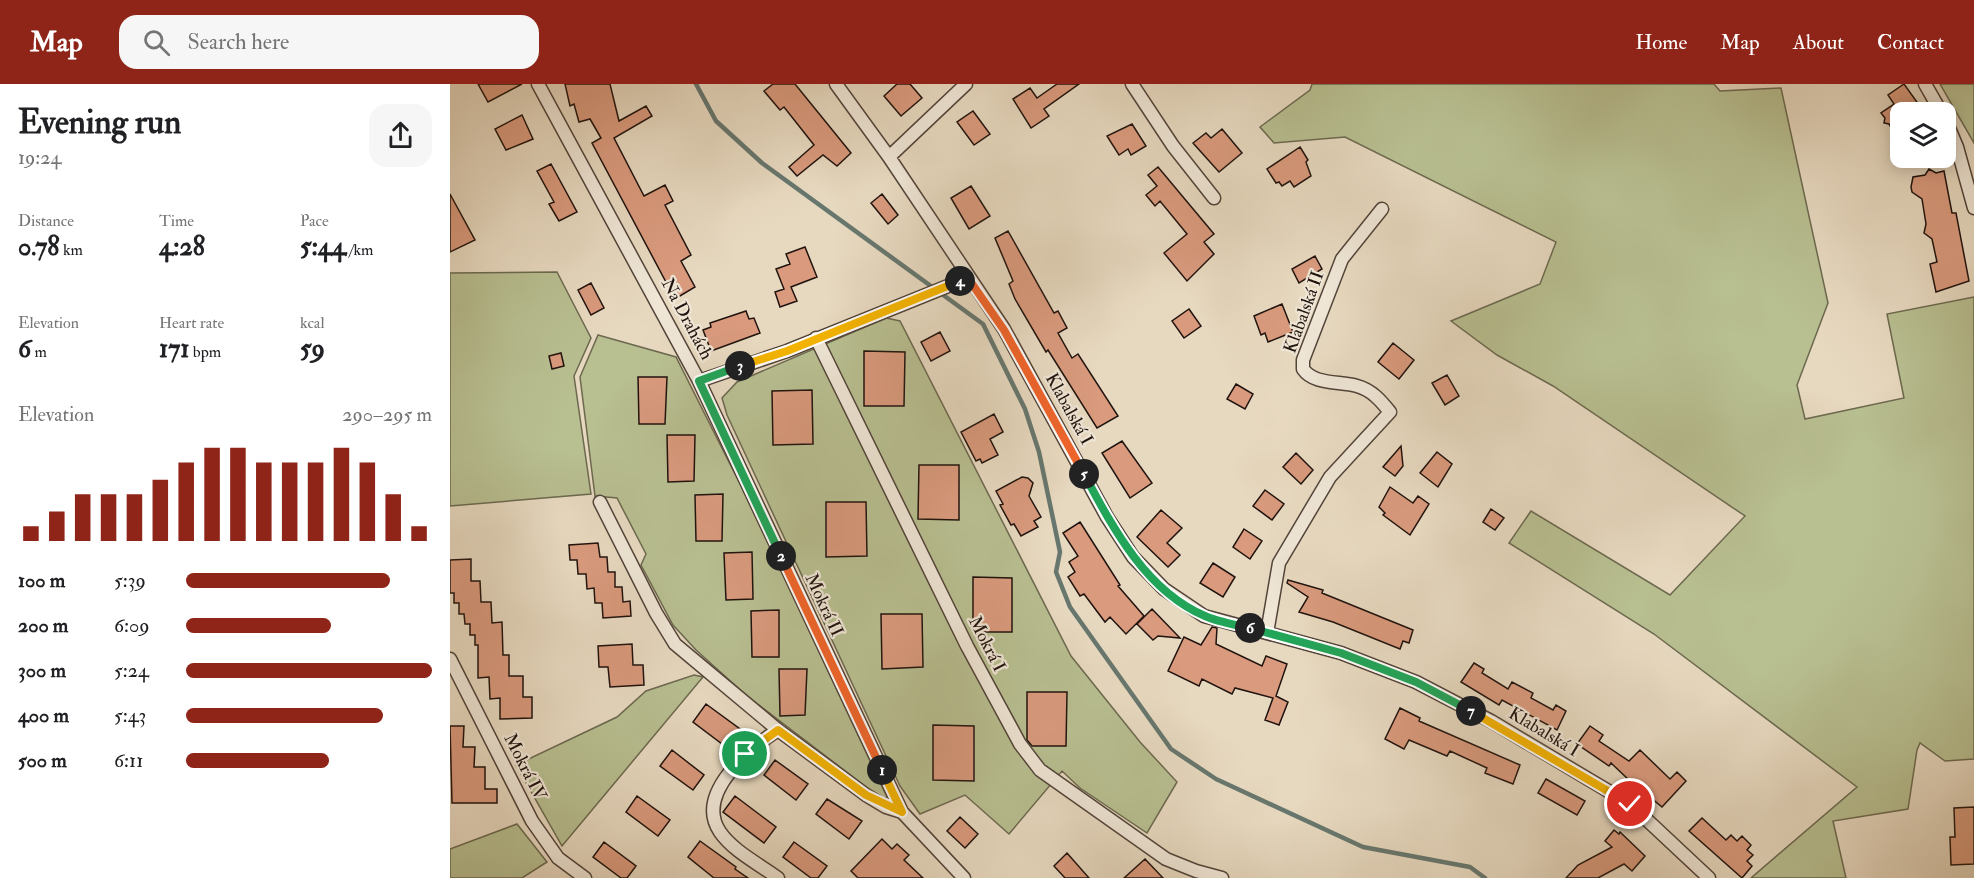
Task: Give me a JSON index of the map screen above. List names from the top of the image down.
{
  "streets": {
    "street": [
      "Klabalská II",
      "Na Drahách",
      "Klabalská I",
      "Mokrá II",
      "Mokrá I",
      "Mokrá IV"
    ]
  },
  "crossings": [
    ["Klabalská II", "Klabalská I"],
    ["Na Drahách", "Klabalská I"],
    ["Na Drahách", "Mokrá II"],
    ["Na Drahách", "Mokrá I"]
  ],
  "page": {
    "header": "Map",
    "search": "Search here",
    "nav": [
      "Home",
      "Map",
      "About",
      "Contact"
    ],
    "heading": ["Evening run", "19:24"],
    "stats": [
      ["Distance", "0.78 km"],
      ["Time", "4:28"],
      ["Pace", "5:44 /km"],
      ["Elevation", "6 m"],
      ["Heart rate", "171 bpm"],
      ["kcal", "59"]
    ],
    "pins": [
      "4",
      "3",
      "5",
      "2",
      "6",
      "7",
      "1"
    ],
    "chart": ["Elevation", "290–295 m"],
    "list": [
      {
        "name": "100 m",
        "note": "5:39"
      },
      {
        "name": "200 m",
        "note": "6:09"
      },
      {
        "name": "300 m",
        "note": "5:24"
      },
      {
        "name": "400 m",
        "note": "5:43"
      },
      {
        "name": "500 m",
        "note": "6:11"
      }
    ]
  }
}
